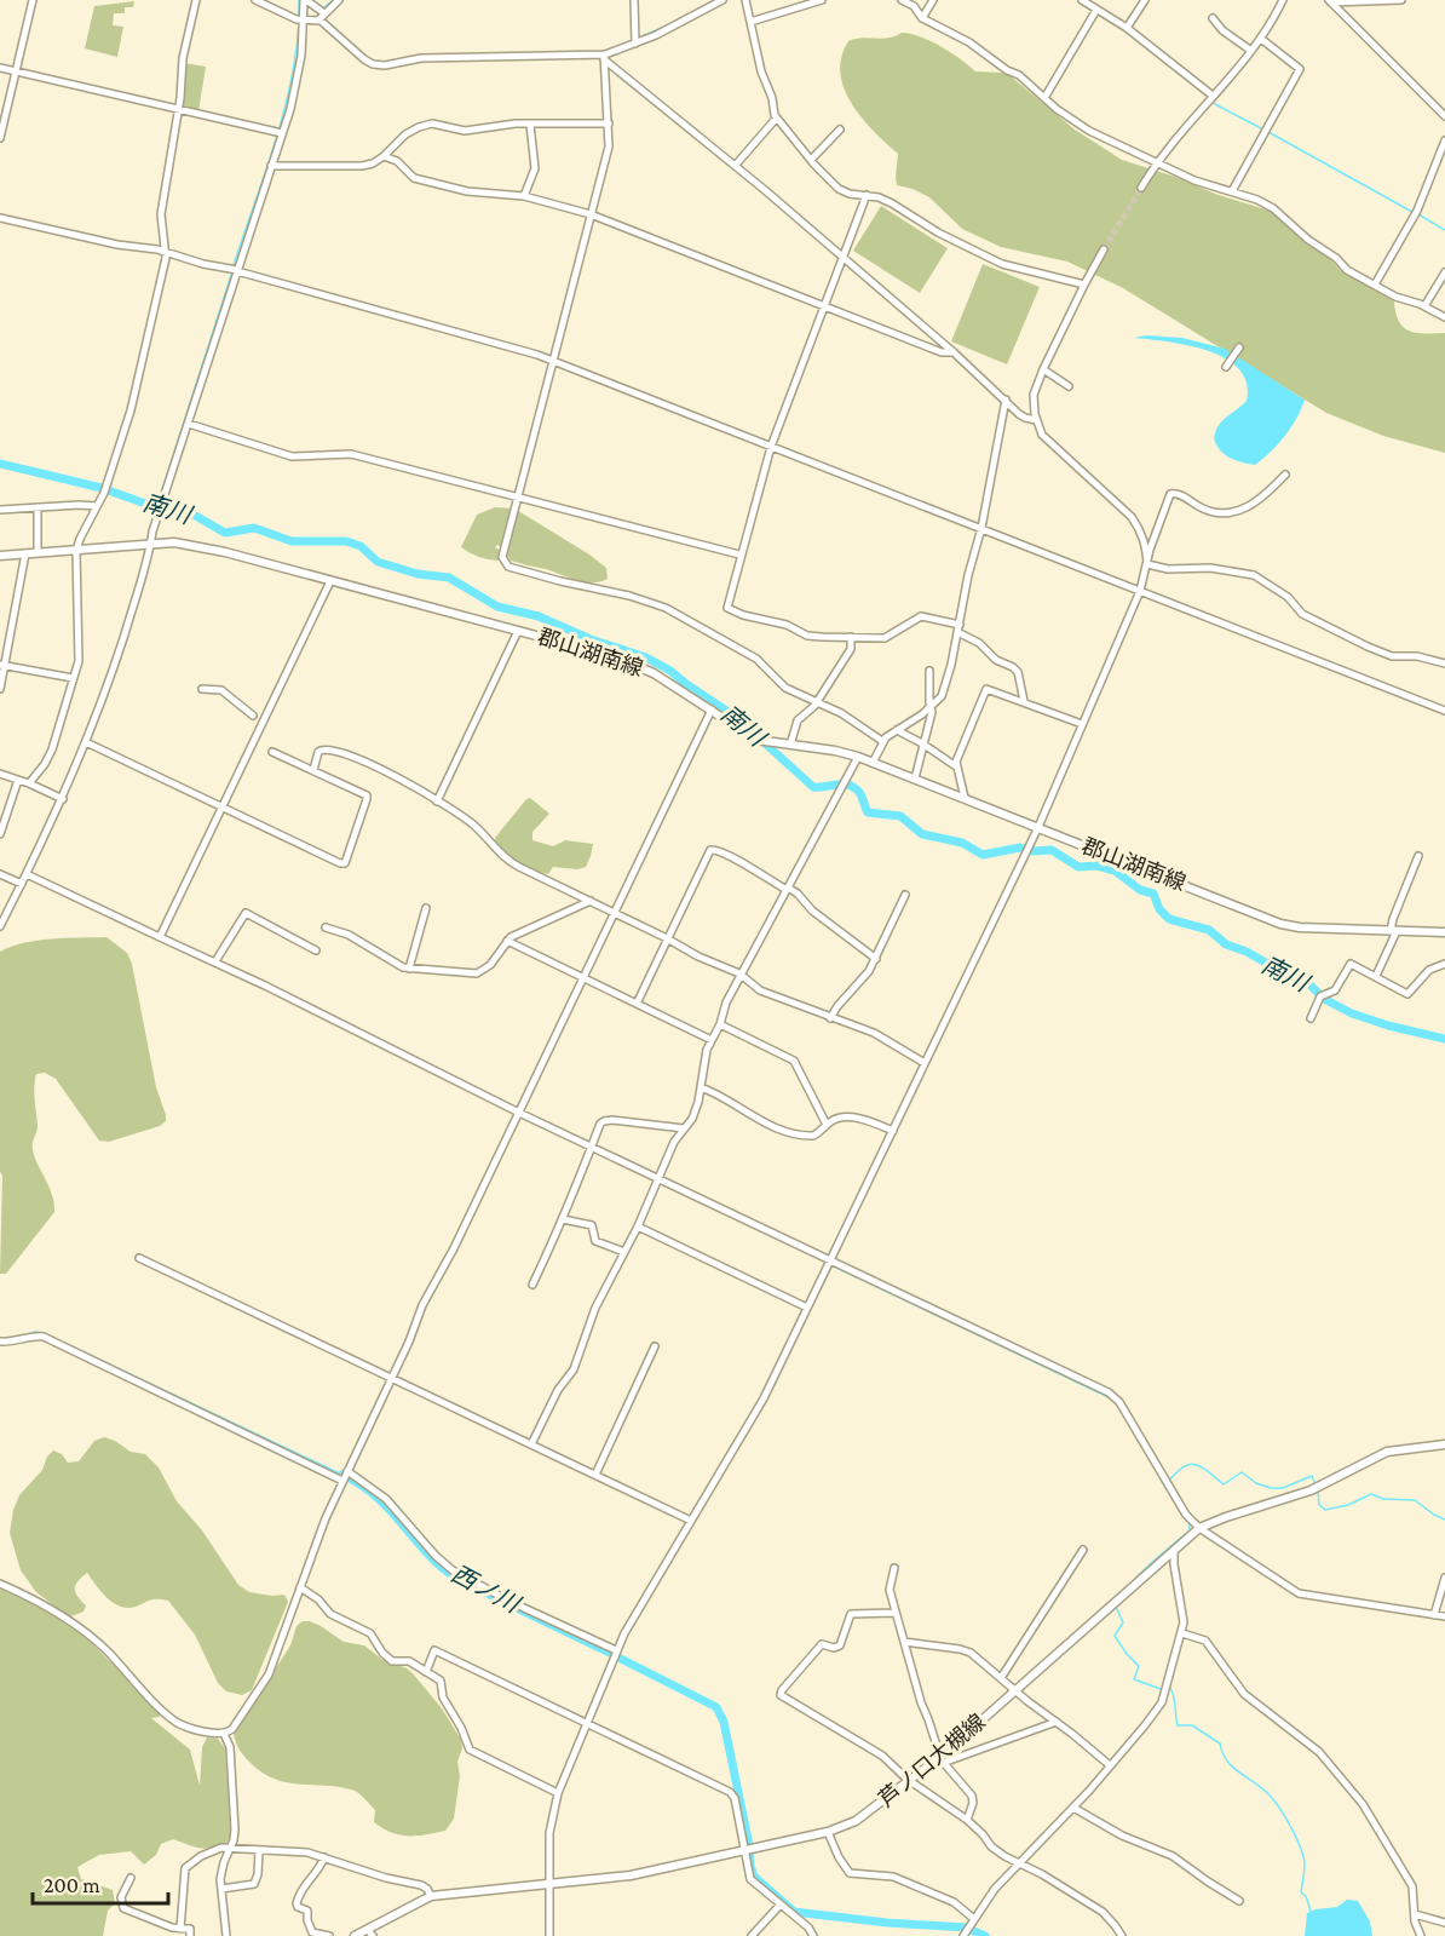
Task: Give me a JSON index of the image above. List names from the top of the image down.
{
  "streets": {
    "main road": ["郡山湖南線", "芦ノ口大槻線"]
  },
  "water": ["南川", "西ノ川"],
  "scale_bar": "200 m"
}
